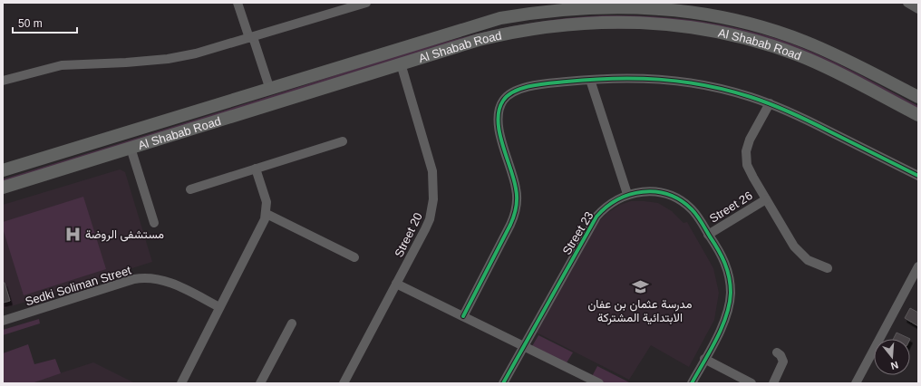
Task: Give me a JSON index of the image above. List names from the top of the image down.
{
  "streets": {
    "main road": ["Al Shabab Road"],
    "street": [
      "Street 26",
      "Street 23",
      "Street 20",
      "Sedki Soliman Street"
    ]
  },
  "crossings": [
    ["Al Shabab Road", "Street 20"],
    ["Street 26", "Street 23"]
  ],
  "places": {
    "hospital": ["مستشفى الروضة"],
    "school or university": ["مدرسة عثمان بن عفان الابتدائية المشتركة"]
  },
  "scale_bar": "50 m",
  "north": "bottom"
}
